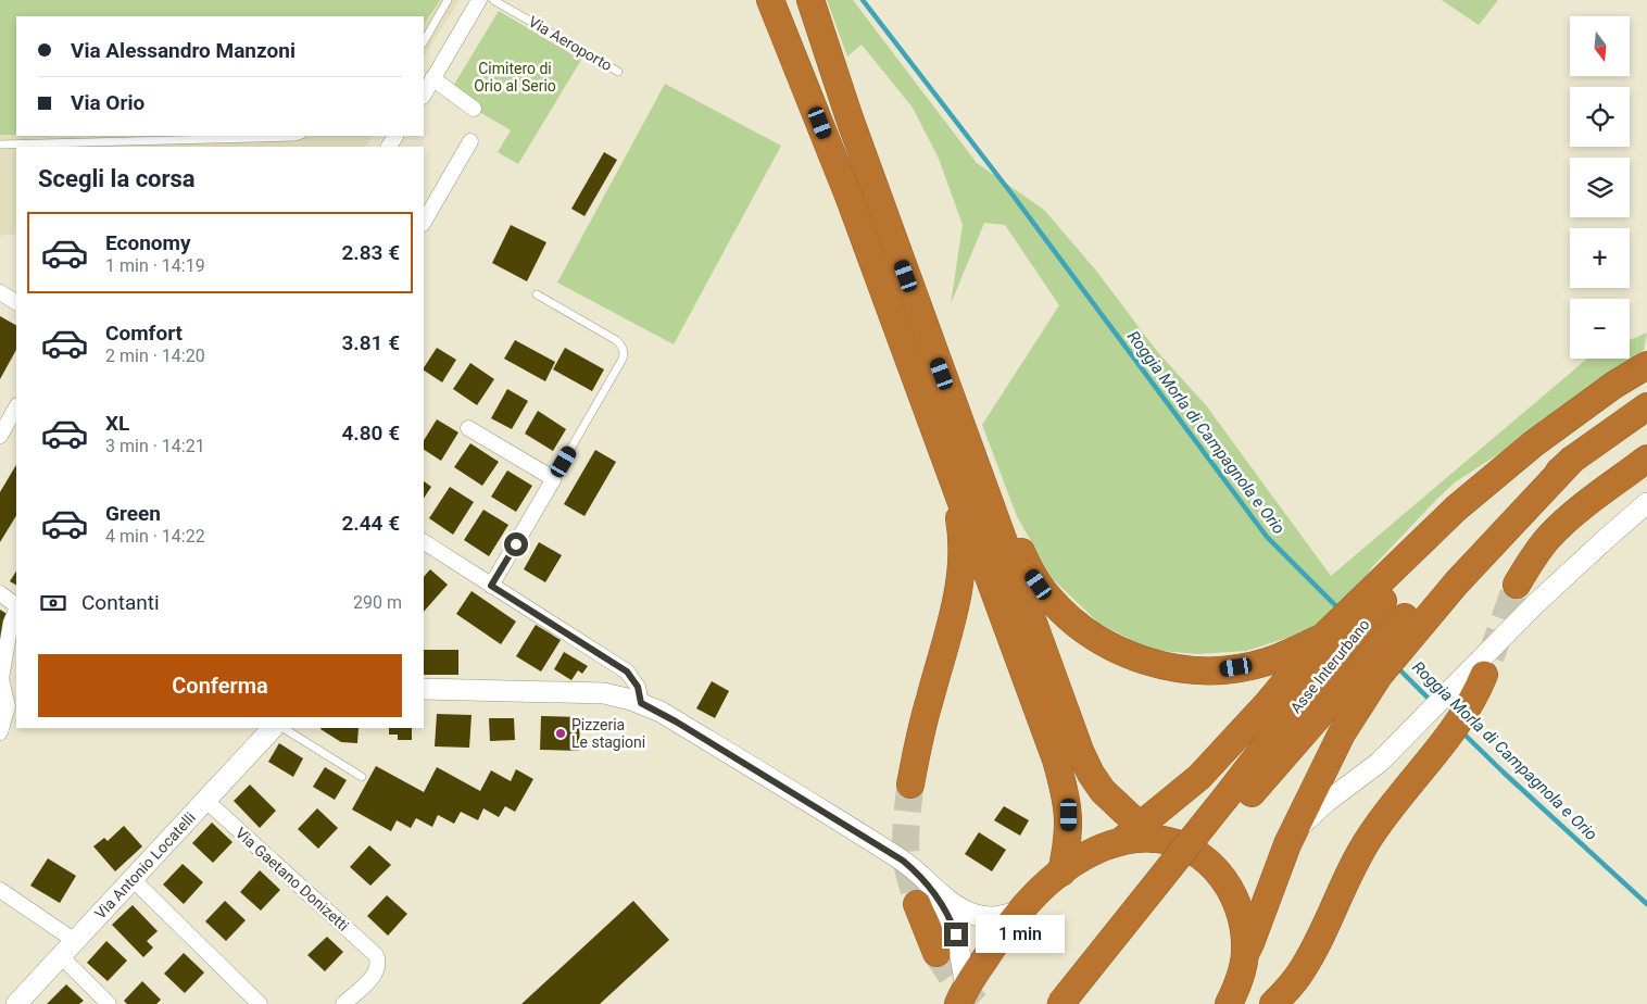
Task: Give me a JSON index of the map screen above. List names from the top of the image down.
{
  "streets": {
    "highway": ["Asse Interurbano"],
    "street": ["Via Antonio Locatelli", "Via Gaetano Donizetti"],
    "lane": ["Via Aeroporto"]
  },
  "crossings": [
    ["Via Antonio Locatelli", "Via Gaetano Donizetti"]
  ],
  "water": ["Roggia Morla di Campagnola e Orio"],
  "parks": ["Cimitero di Orio al Serio"],
  "places": ["Pizzeria Le stagioni"],
  "north": "bottom",
  "page": {
    "map_buttons": ["+", "−"],
    "banner": ["Via Alessandro Manzoni", "Via Orio"],
    "heading": "Scegli la corsa",
    "list": [
      {
        "name": "Economy",
        "note": "1 min · 14:19",
        "value": "2.83 €"
      },
      {
        "name": "Comfort",
        "note": "2 min · 14:20",
        "value": "3.81 €"
      },
      {
        "name": "XL",
        "note": "3 min · 14:21",
        "value": "4.80 €"
      },
      {
        "name": "Green",
        "note": "4 min · 14:22",
        "value": "2.44 €"
      }
    ],
    "pay": ["Contanti", "290 m"],
    "buttons": "Conferma",
    "bubble": "1 min"
  }
}
